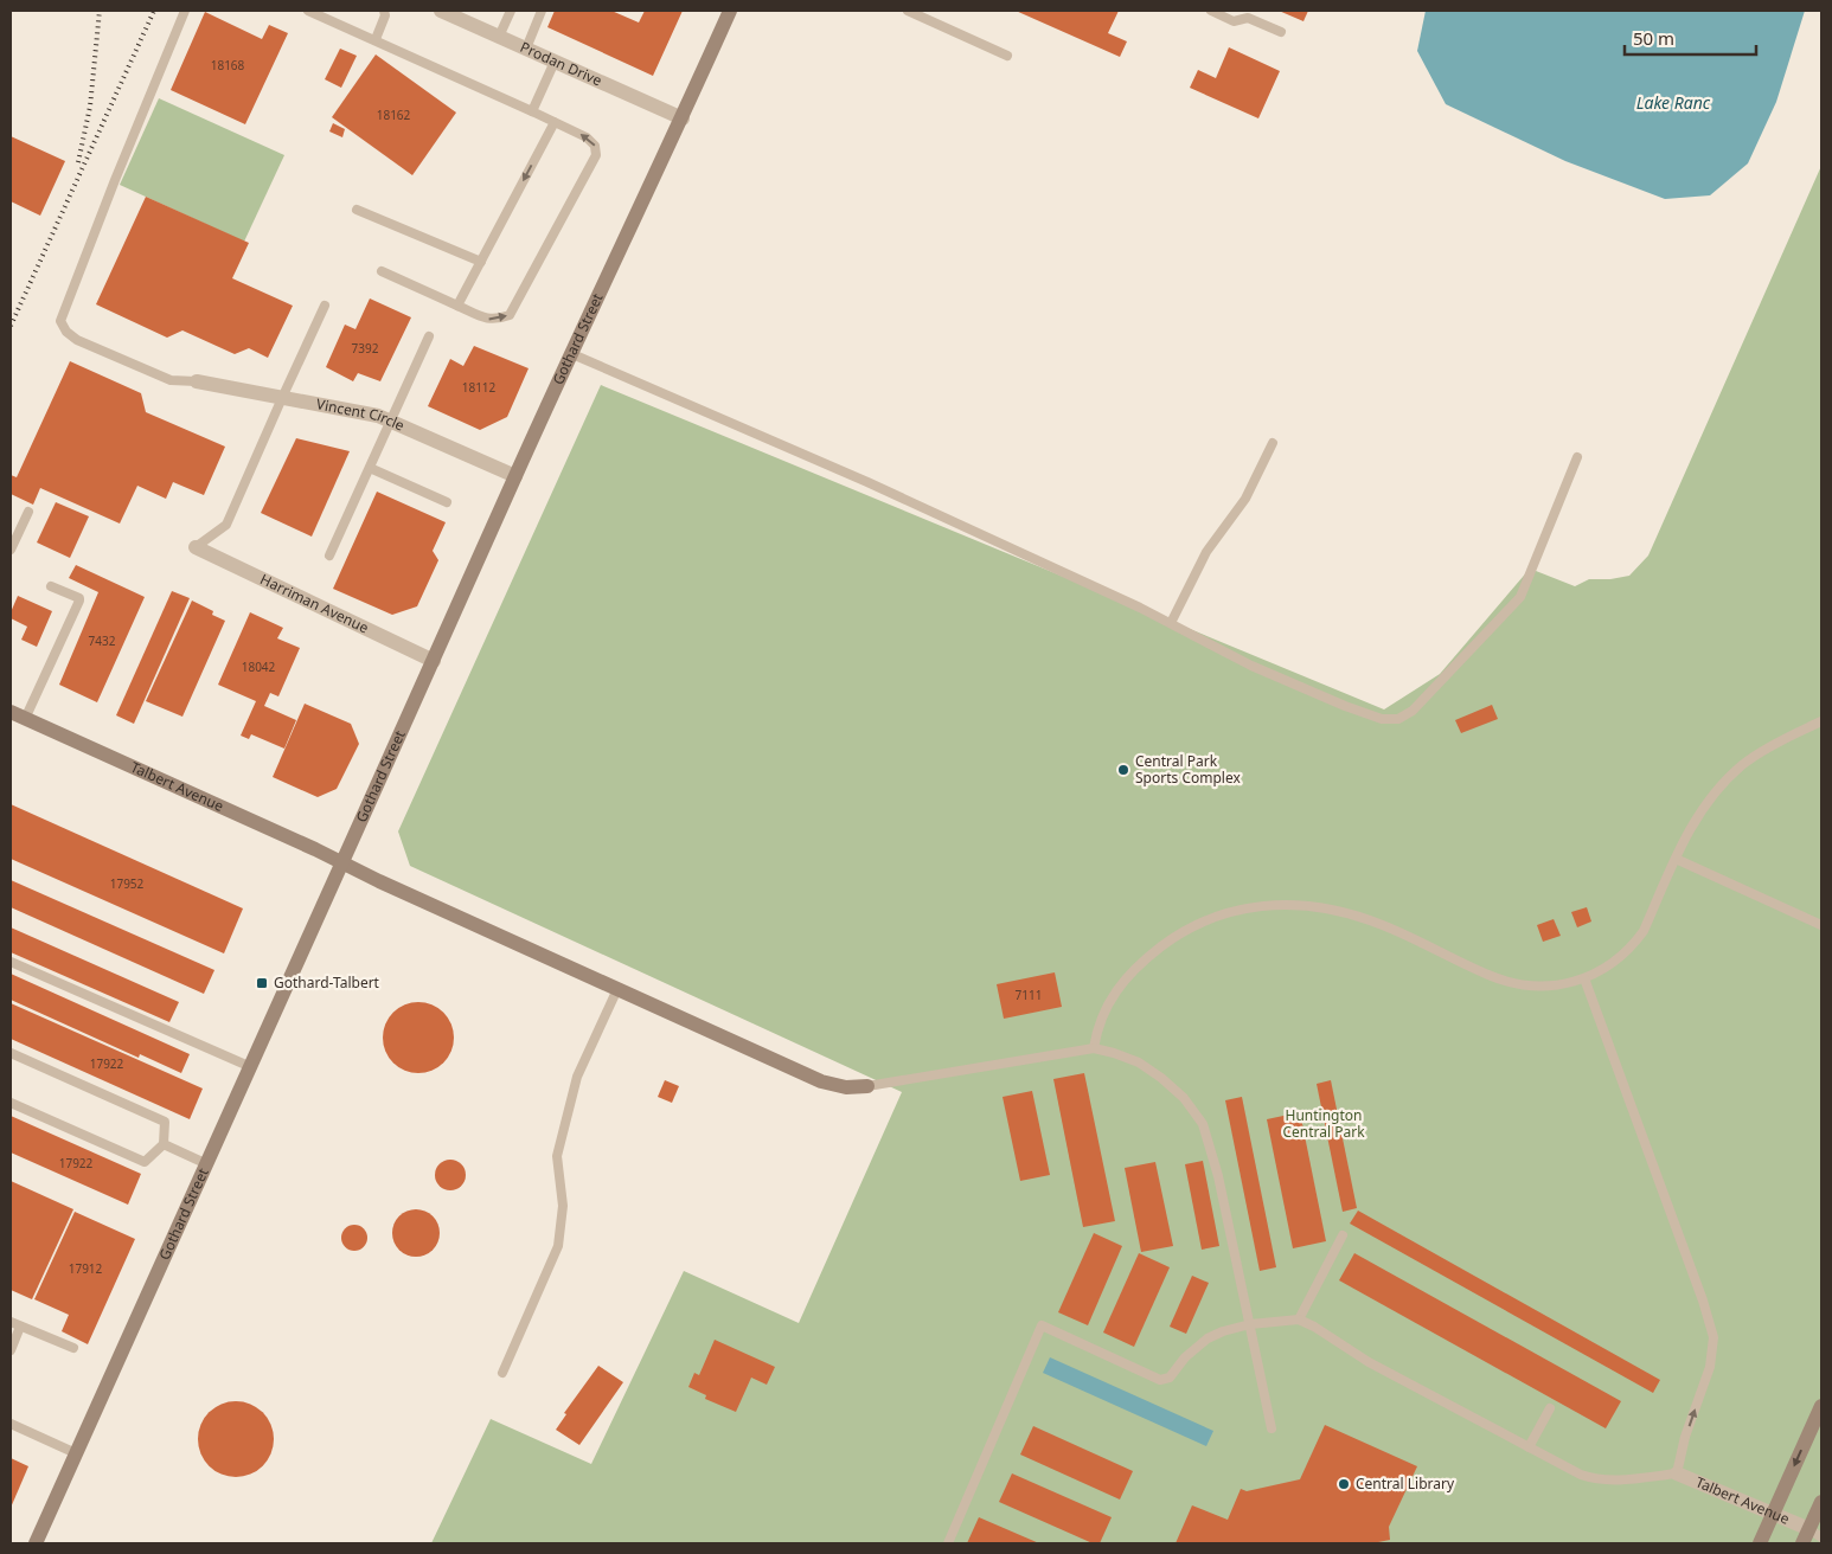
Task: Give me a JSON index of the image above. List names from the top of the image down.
{
  "streets": {
    "street": [
      "Prodan Drive",
      "Gothard Street",
      "Vincent Circle",
      "Harriman Avenue",
      "Talbert Avenue"
    ]
  },
  "crossings": [
    ["Prodan Drive", "Gothard Street"],
    ["Gothard Street", "Vincent Circle"],
    ["Gothard Street", "Harriman Avenue"],
    ["Gothard Street", "Talbert Avenue"]
  ],
  "water": ["Lake Ranc"],
  "parks": ["Huntington Central Park"],
  "places": {
    "other": ["Central Park Sports Complex", "Central Library"],
    "transit": ["Gothard-Talbert"]
  },
  "house_numbers": [
    "18168",
    "18162",
    "7392",
    "18112",
    "7432",
    "18042",
    "17952",
    "7111",
    "17922",
    "17922",
    "17912"
  ],
  "scale_bar": "50 m"
}
